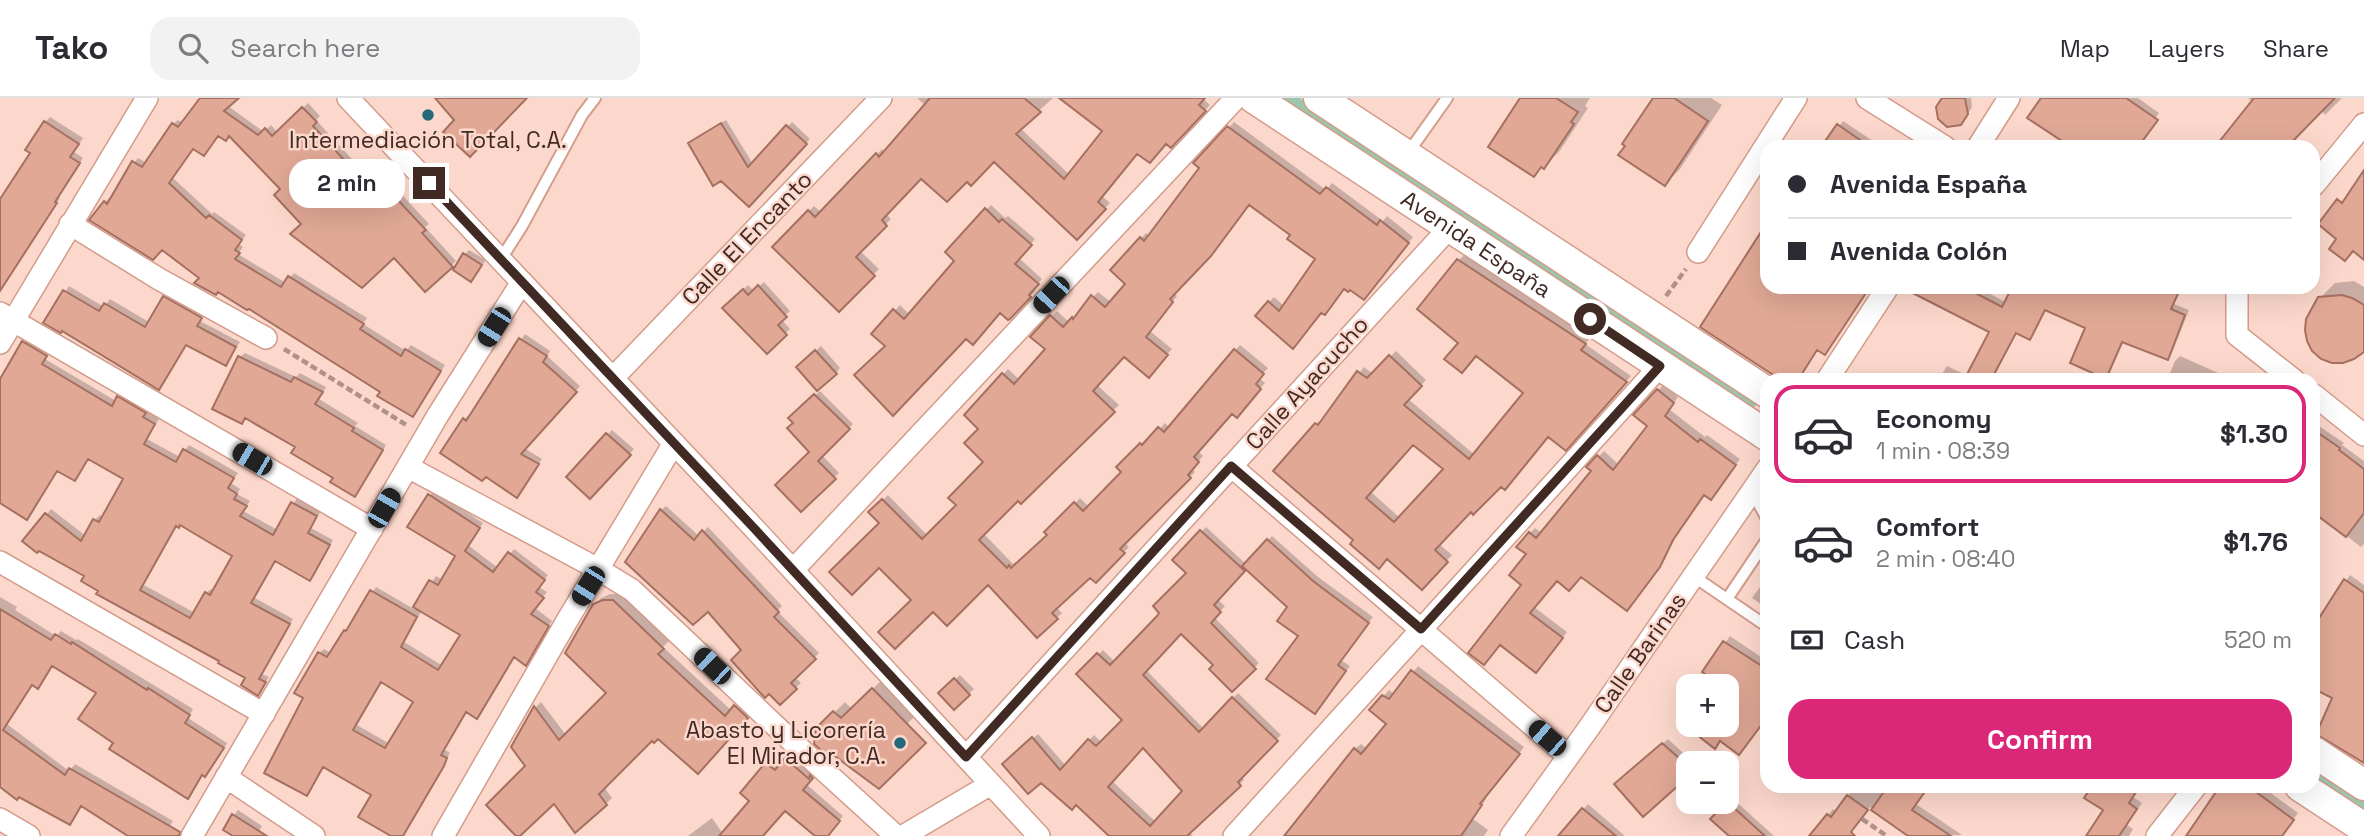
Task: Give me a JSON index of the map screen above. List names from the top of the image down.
{
  "streets": {
    "main road": ["Avenida España"],
    "street": ["Calle El Encanto", "Calle Ayacucho", "Calle Barinas"]
  },
  "crossings": [
    ["Avenida España", "Calle Ayacucho"]
  ],
  "places": ["Intermediación Total, C.A.", "Abasto y Licorería El Mirador, C.A."],
  "page": {
    "header": "Tako",
    "search": "Search here",
    "nav": ["Map", "Layers", "Share"],
    "banner": ["Avenida España", "Avenida Colón"],
    "bubble": "2 min",
    "list": [
      {
        "name": "Economy",
        "note": "1 min · 08:39",
        "value": "$1.30"
      },
      {
        "name": "Comfort",
        "note": "2 min · 08:40",
        "value": "$1.76"
      }
    ],
    "pay": ["Cash", "520 m"],
    "map_buttons": ["+", "−"],
    "buttons": "Confirm"
  }
}
